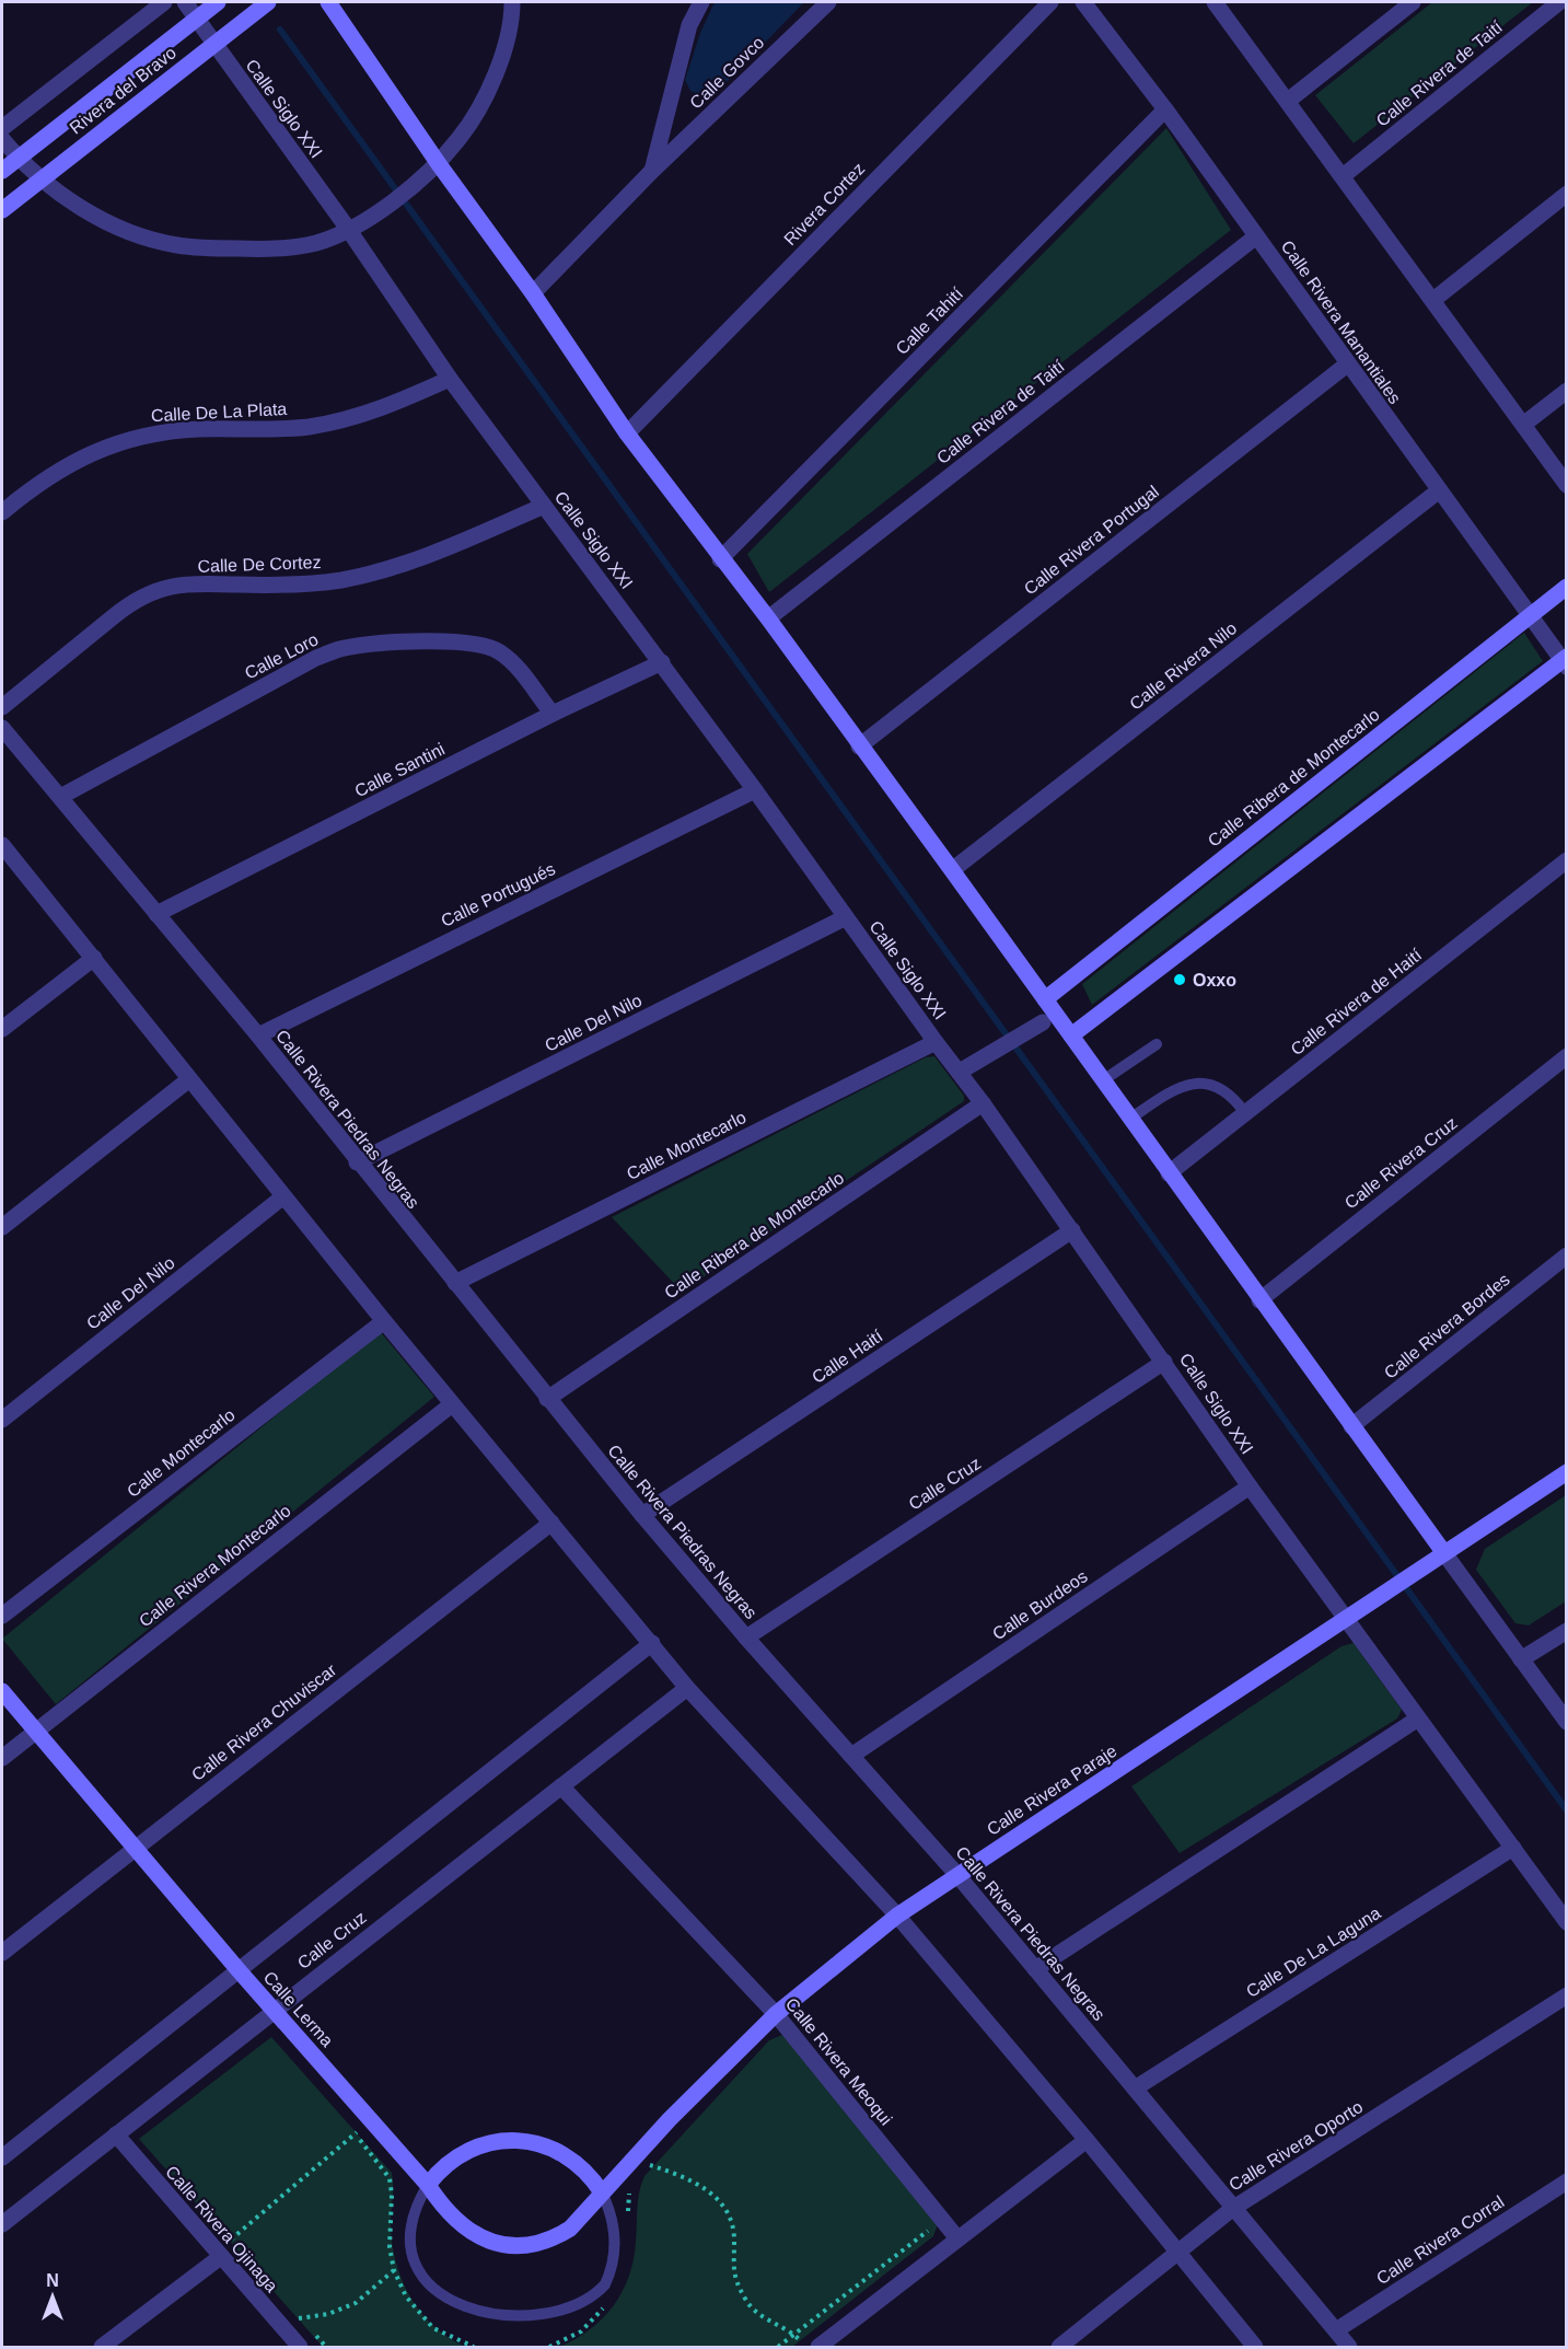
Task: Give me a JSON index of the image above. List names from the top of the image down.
{
  "streets": {
    "street": [
      "Calle Govco",
      "Calle Rivera de Taití",
      "Rivera del Bravo",
      "Calle Siglo XXI",
      "Rivera Cortez",
      "Calle Tahití",
      "Calle Rivera Manantiales",
      "Calle De La Plata",
      "Calle Rivera Portugal",
      "Calle De Cortez",
      "Calle Loro",
      "Calle Rivera Nilo",
      "Calle Santini",
      "Calle Ribera de Montecarlo",
      "Calle Portugués",
      "Calle Rivera de Haití",
      "Calle Del Nilo",
      "Calle Rivera Piedras Negras",
      "Calle Montecarlo",
      "Calle Rivera Cruz",
      "Calle Rivera Bordes",
      "Calle Haití",
      "Calle Cruz",
      "Calle Rivera Montecarlo",
      "Calle Burdeos",
      "Calle Rivera Chuviscar",
      "Calle Rivera Paraje",
      "Calle De La Laguna",
      "Calle Lerma",
      "Calle Rivera Meoqui",
      "Calle Rivera Oporto",
      "Calle Rivera Ojinaga",
      "Calle Rivera Corral"
    ]
  },
  "crossings": [
    ["Calle Rivera de Taití", "Calle Rivera Manantiales"],
    ["Rivera del Bravo", "Calle Siglo XXI"],
    ["Calle Siglo XXI", "Calle De La Plata"],
    ["Calle Siglo XXI", "Calle De Cortez"],
    ["Calle Siglo XXI", "Calle Santini"],
    ["Calle Siglo XXI", "Calle Ribera de Montecarlo"],
    ["Calle Siglo XXI", "Calle Portugués"],
    ["Calle Siglo XXI", "Calle Del Nilo"],
    ["Calle Siglo XXI", "Calle Montecarlo"],
    ["Calle Siglo XXI", "Calle Haití"],
    ["Calle Siglo XXI", "Calle Cruz"],
    ["Calle Siglo XXI", "Calle Burdeos"],
    ["Calle Siglo XXI", "Calle Rivera Paraje"],
    ["Calle Siglo XXI", "Calle De La Laguna"],
    ["Calle Tahití", "Calle Rivera Manantiales"],
    ["Calle Rivera Manantiales", "Calle Rivera Portugal"],
    ["Calle Rivera Manantiales", "Calle Rivera Nilo"],
    ["Calle Rivera Manantiales", "Calle Ribera de Montecarlo"],
    ["Calle Loro", "Calle Santini"],
    ["Calle Loro", "Calle Rivera Piedras Negras"],
    ["Calle Santini", "Calle Rivera Piedras Negras"],
    ["Calle Ribera de Montecarlo", "Calle Rivera Piedras Negras"],
    ["Calle Portugués", "Calle Rivera Piedras Negras"],
    ["Calle Del Nilo", "Calle Rivera Piedras Negras"],
    ["Calle Rivera Piedras Negras", "Calle Montecarlo"],
    ["Calle Rivera Piedras Negras", "Calle Haití"],
    ["Calle Rivera Piedras Negras", "Calle Cruz"],
    ["Calle Rivera Piedras Negras", "Calle Burdeos"],
    ["Calle Rivera Piedras Negras", "Calle Rivera Paraje"],
    ["Calle Rivera Piedras Negras", "Calle De La Laguna"],
    ["Calle Rivera Piedras Negras", "Calle Rivera Oporto"],
    ["Calle Rivera Piedras Negras", "Calle Rivera Corral"],
    ["Calle Cruz", "Calle Lerma"],
    ["Calle Cruz", "Calle Rivera Meoqui"],
    ["Calle Cruz", "Calle Rivera Ojinaga"],
    ["Calle Rivera Montecarlo", "Calle Lerma"],
    ["Calle Rivera Chuviscar", "Calle Lerma"],
    ["Calle Rivera Paraje", "Calle Lerma"],
    ["Calle Rivera Paraje", "Calle Rivera Meoqui"]
  ],
  "places": ["Oxxo"],
  "north": "top"
}
